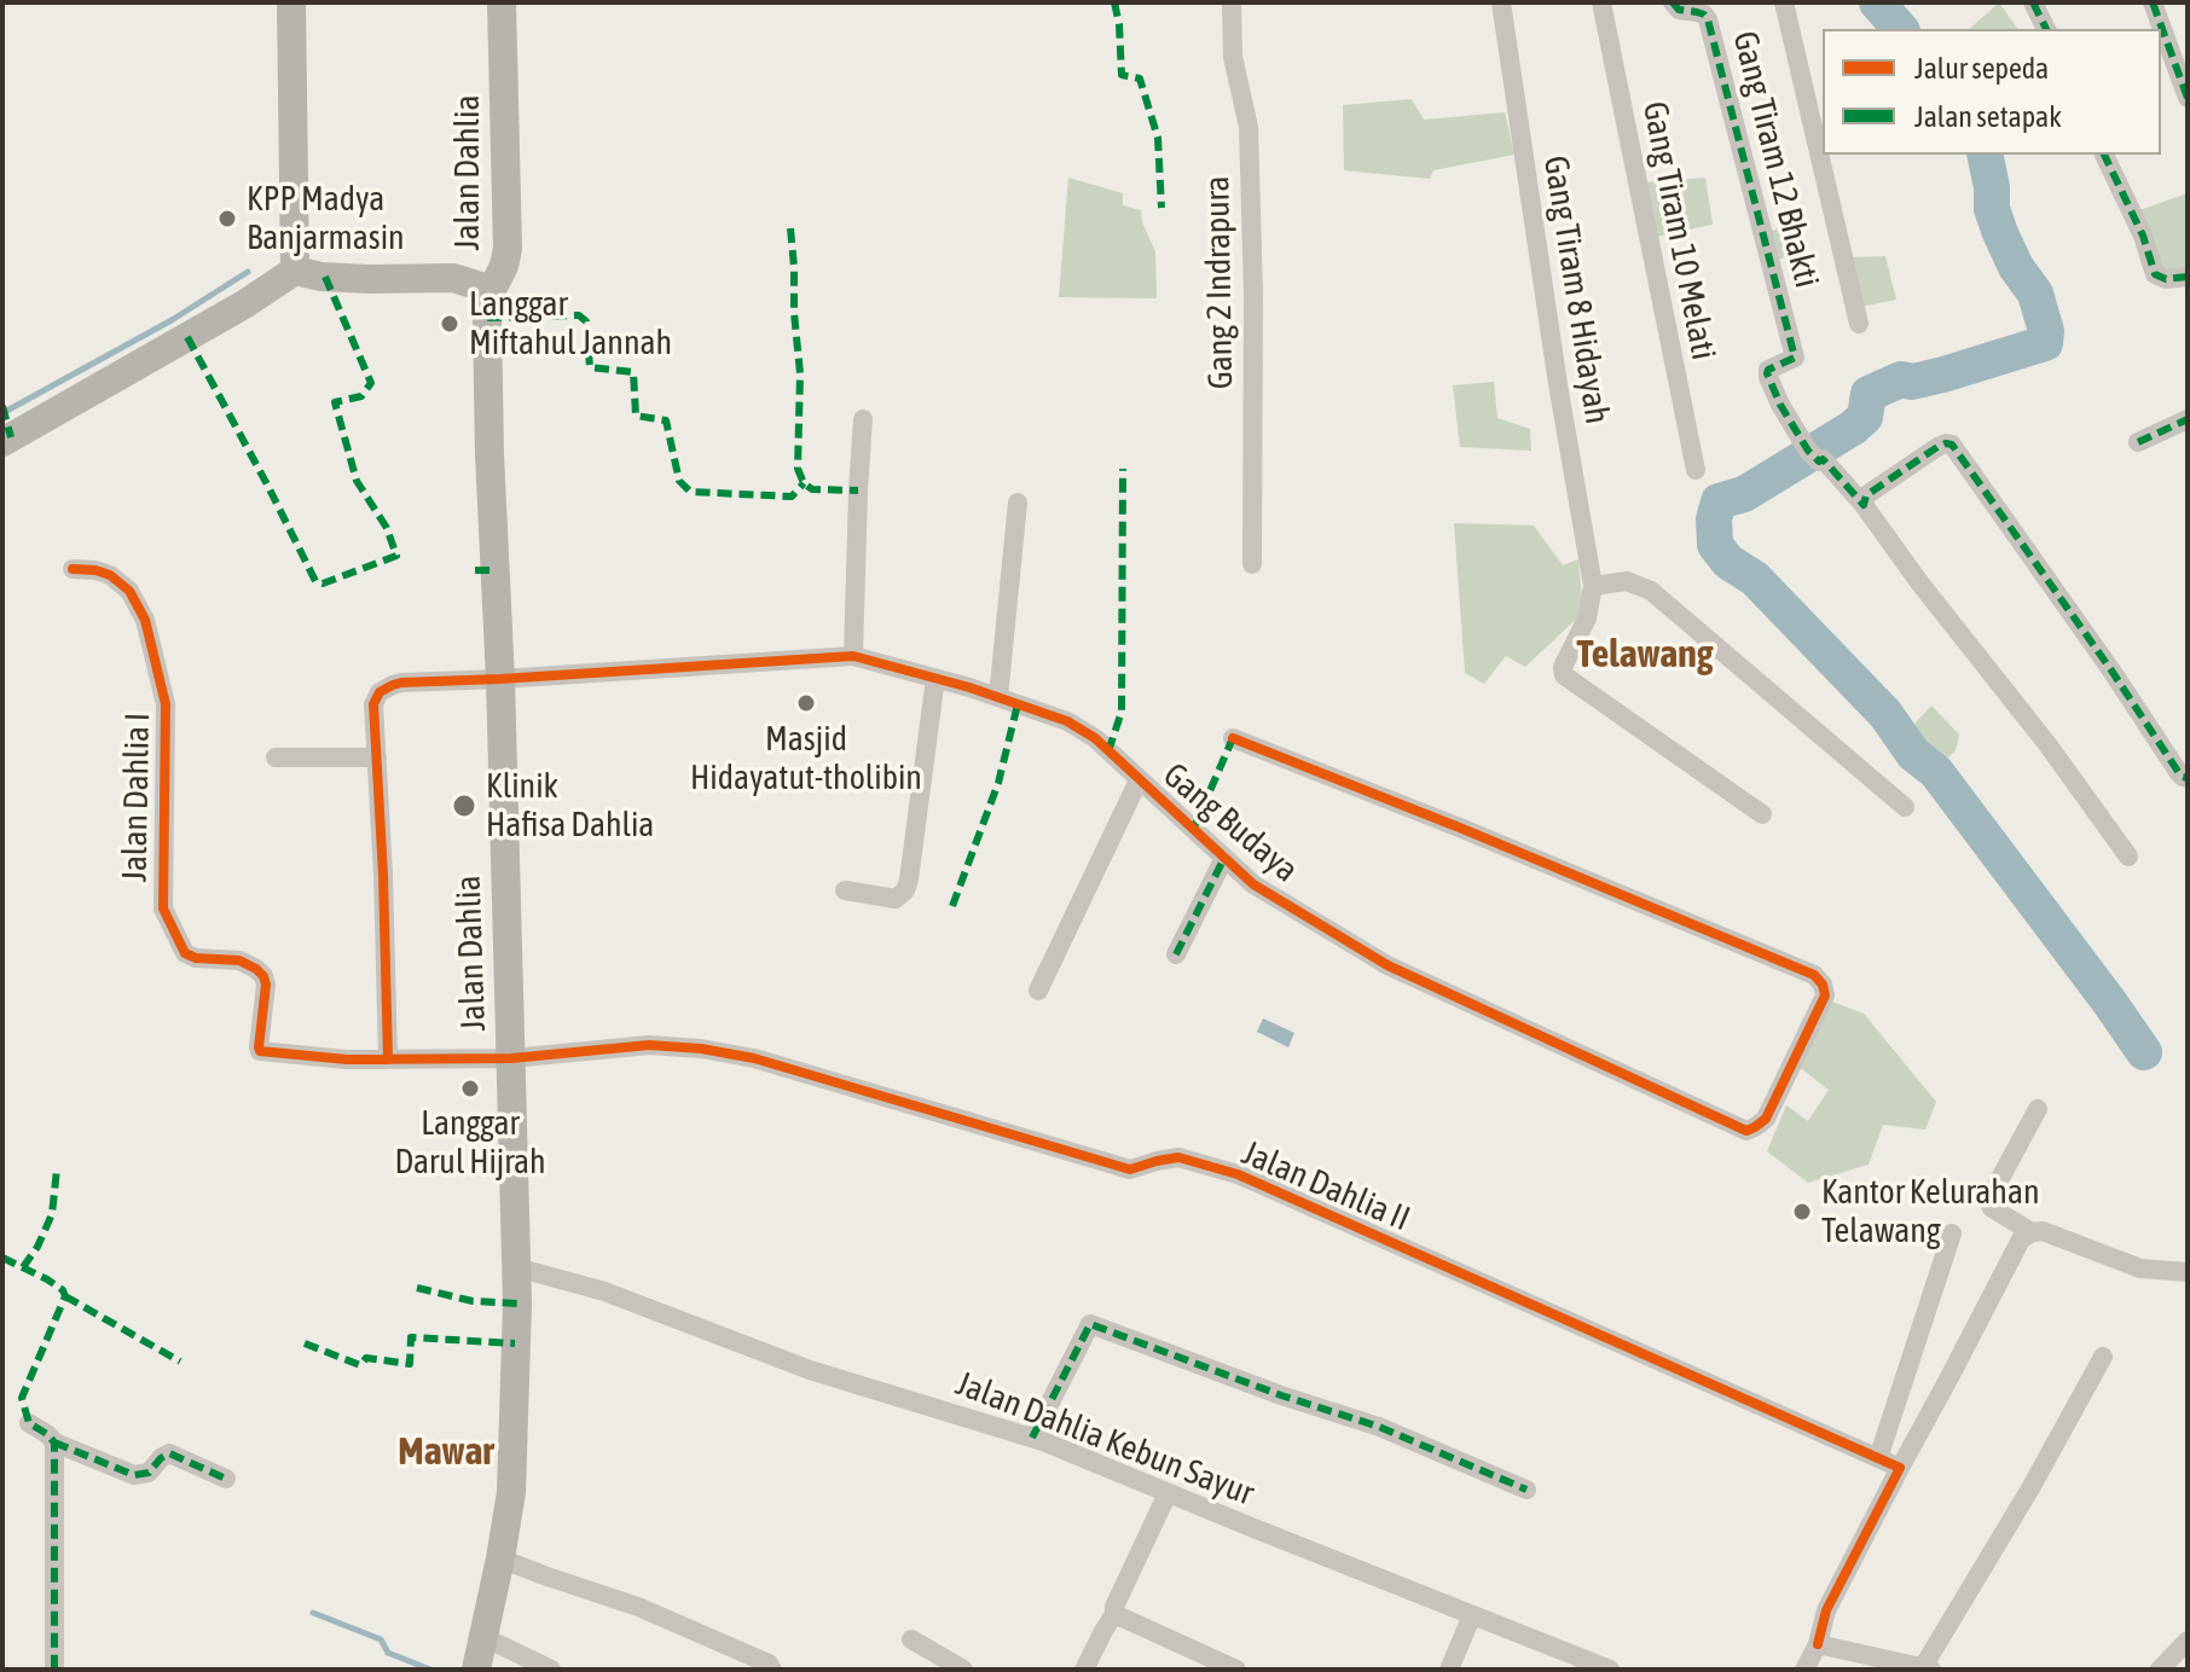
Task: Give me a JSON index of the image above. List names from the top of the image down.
{
  "streets": {
    "street": [
      "Gang Tiram 12 Bhakti",
      "Jalan Dahlia",
      "Gang Tiram 10 Melati",
      "Gang 2 Indrapura",
      "Gang Tiram 8 Hidayah",
      "Jalan Dahlia I",
      "Gang Budaya",
      "Jalan Dahlia II",
      "Jalan Dahlia Kebun Sayur"
    ]
  },
  "crossings": [
    ["Jalan Dahlia", "Jalan Dahlia I"],
    ["Jalan Dahlia", "Gang Budaya"],
    ["Jalan Dahlia", "Jalan Dahlia II"],
    ["Jalan Dahlia", "Jalan Dahlia Kebun Sayur"],
    ["Jalan Dahlia I", "Jalan Dahlia II"]
  ],
  "districts": ["Telawang", "Mawar"],
  "places": [
    "KPP Madya Banjarmasin",
    "Langgar Miftahul Jannah",
    "Masjid Hidayatut-tholibin",
    "Klinik Hafisa Dahlia",
    "Langgar Darul Hijrah",
    "Kantor Kelurahan Telawang"
  ],
  "legend": ["Jalur sepeda", "Jalan setapak"]
}
